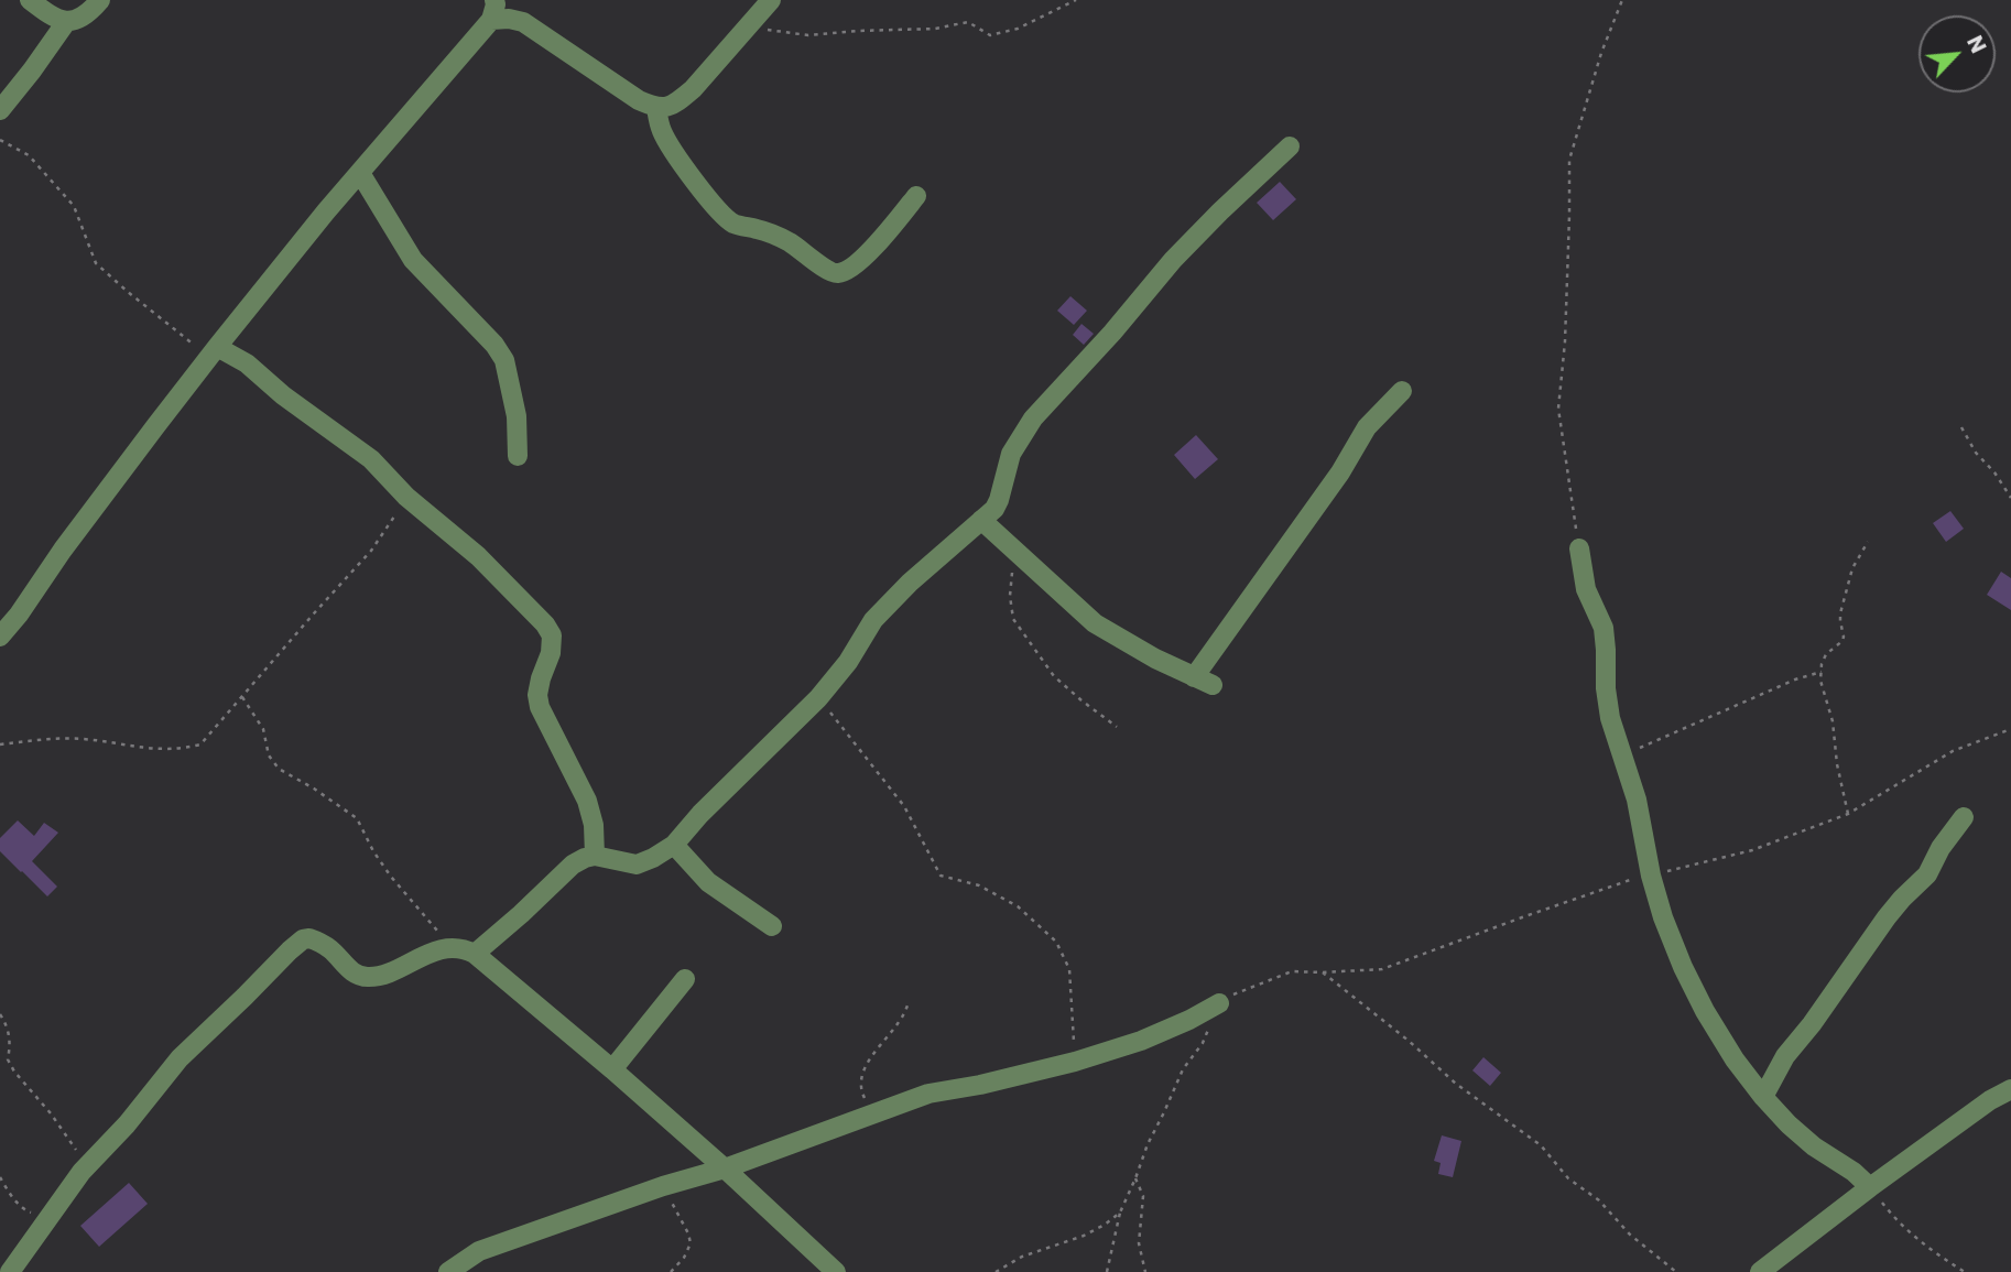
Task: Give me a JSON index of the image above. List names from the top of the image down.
{
  "north": "top right"
}
